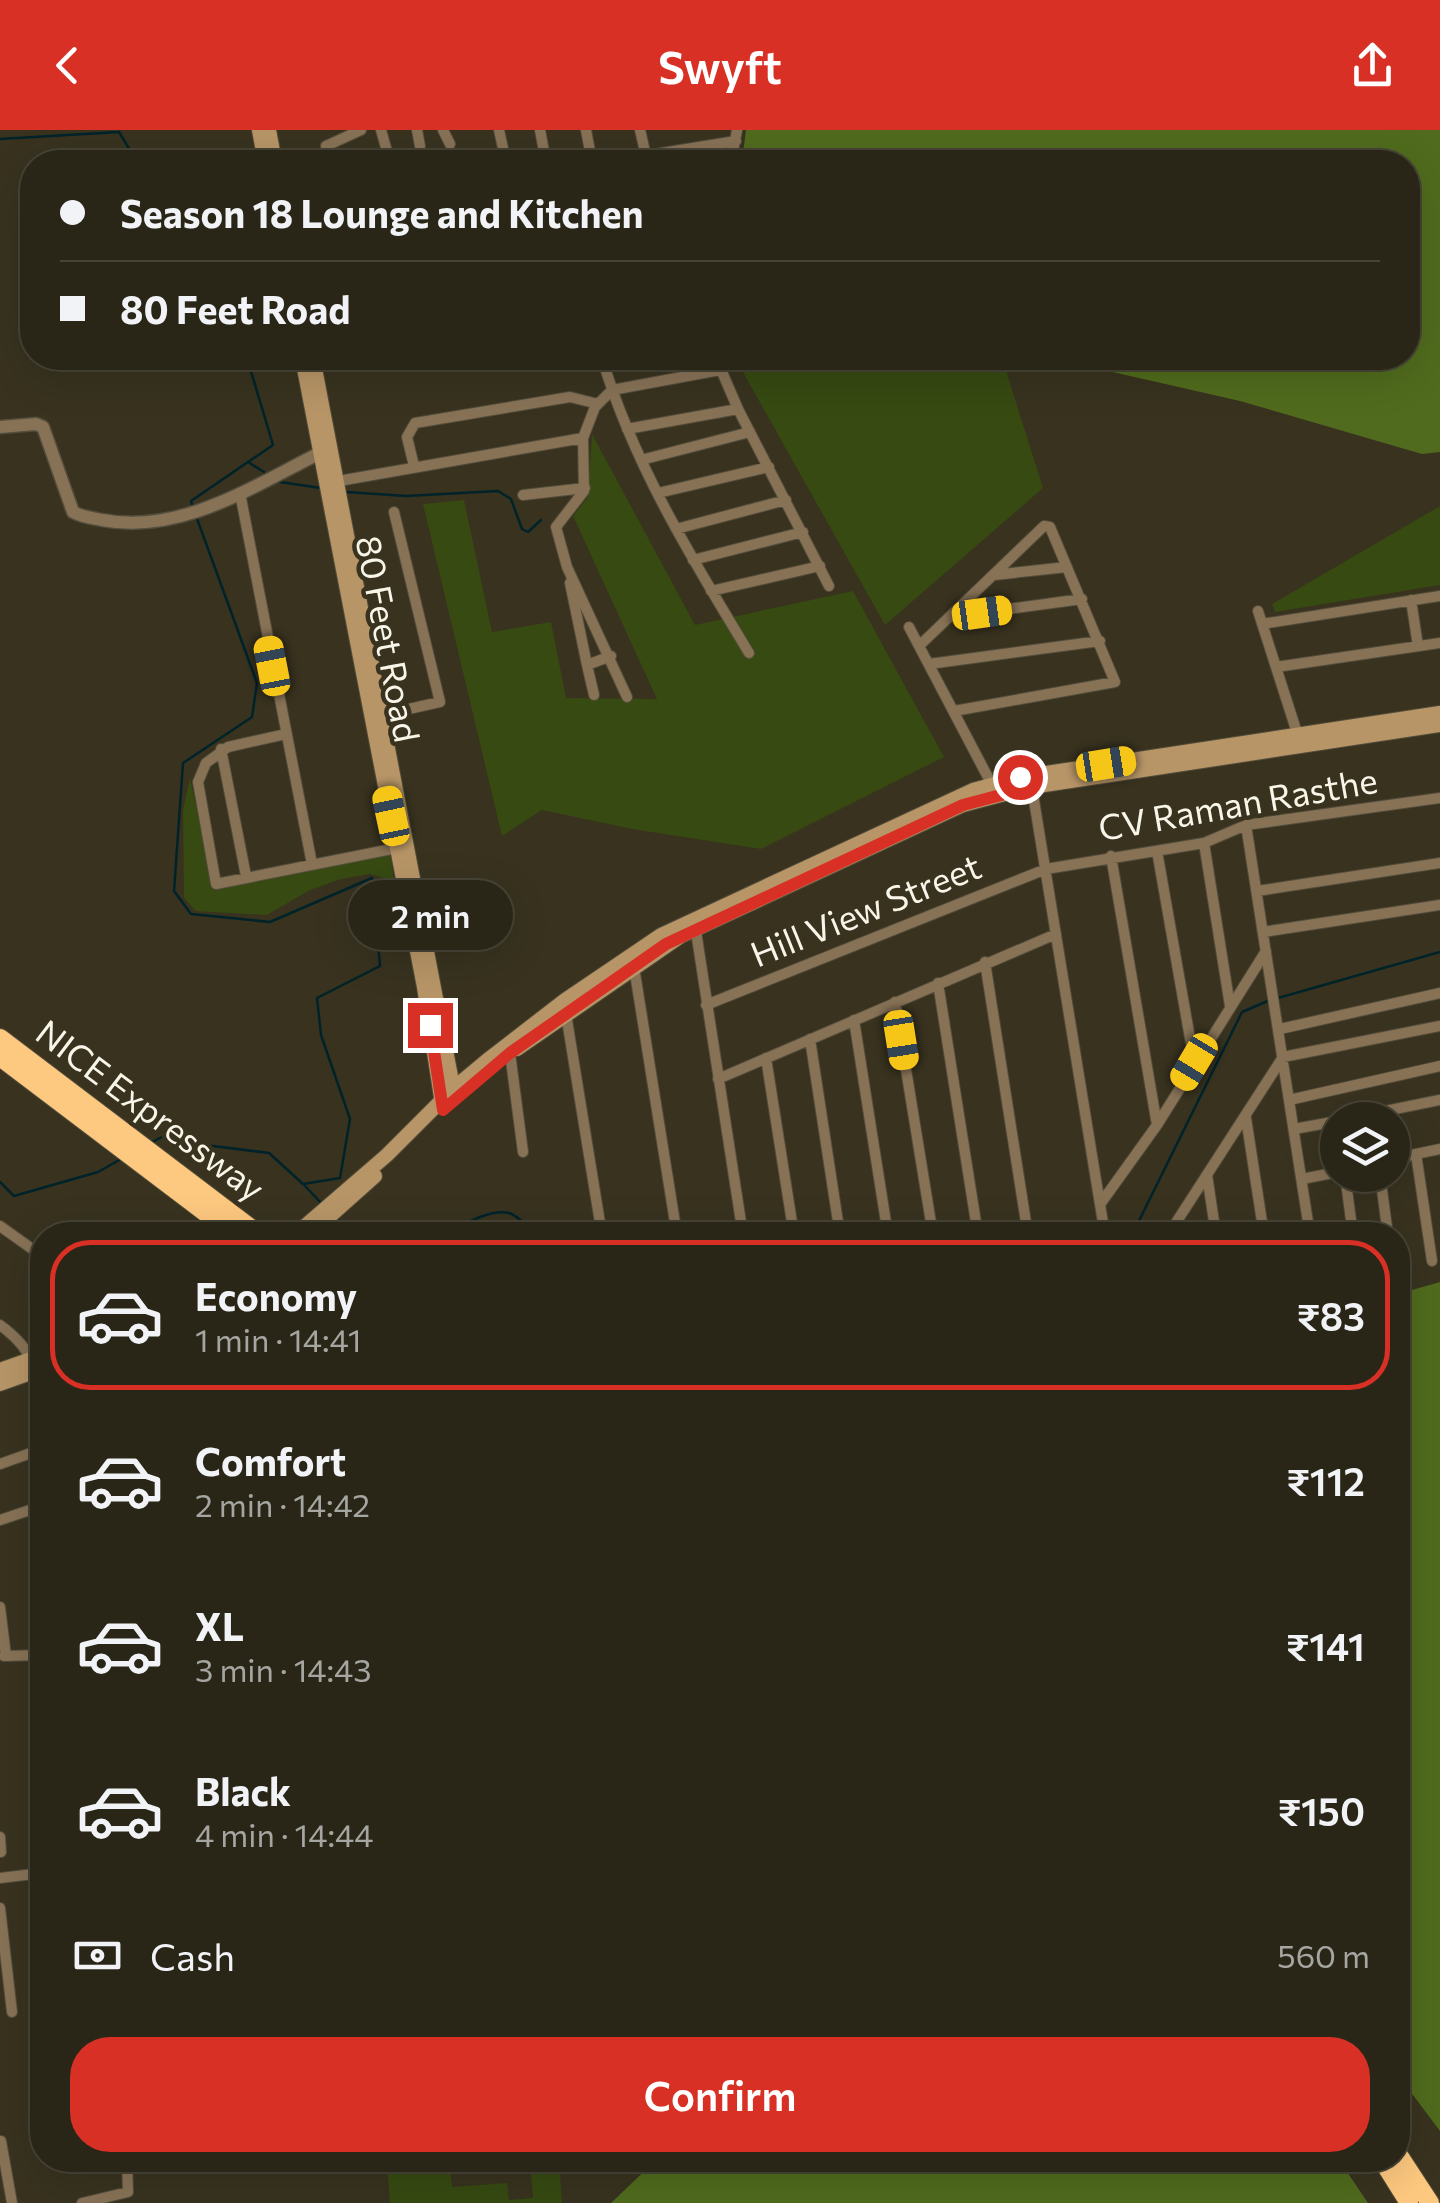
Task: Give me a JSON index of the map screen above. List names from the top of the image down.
{
  "streets": {
    "highway": ["NICE Expressway"],
    "main road": ["80 Feet Road"],
    "street": ["CV Raman Rasthe", "Hill View Street"]
  },
  "crossings": [
    ["CV Raman Rasthe", "Hill View Street"]
  ],
  "page": {
    "header": "Swyft",
    "banner": ["Season 18 Lounge and Kitchen", "80 Feet Road"],
    "bubble": "2 min",
    "list": [
      {
        "name": "Economy",
        "note": "1 min · 14:41",
        "value": "₹83"
      },
      {
        "name": "Comfort",
        "note": "2 min · 14:42",
        "value": "₹112"
      },
      {
        "name": "XL",
        "note": "3 min · 14:43",
        "value": "₹141"
      },
      {
        "name": "Black",
        "note": "4 min · 14:44",
        "value": "₹150"
      }
    ],
    "pay": ["Cash", "560 m"],
    "buttons": "Confirm"
  }
}
